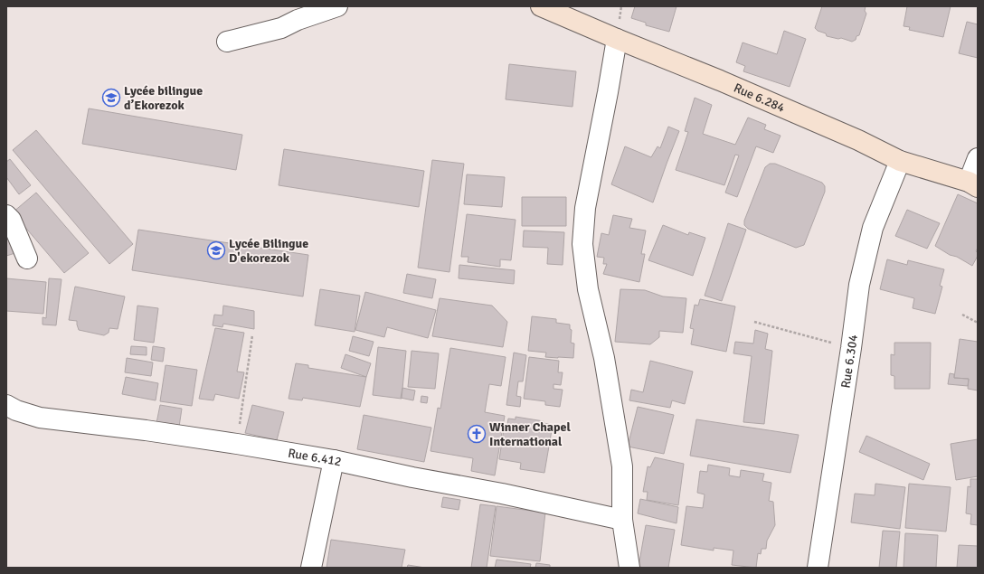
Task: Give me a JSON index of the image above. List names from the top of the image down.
{
  "streets": {
    "street": ["Rue 6.284", "Rue 6.304", "Rue 6.412"]
  },
  "crossings": [
    ["Rue 6.284", "Rue 6.304"]
  ],
  "places": {
    "school or university": ["Lycée bilingue d’Ekorezok", "Lycée Bilingue D'ekorezok"],
    "church": ["Winner Chapel International"]
  }
}
